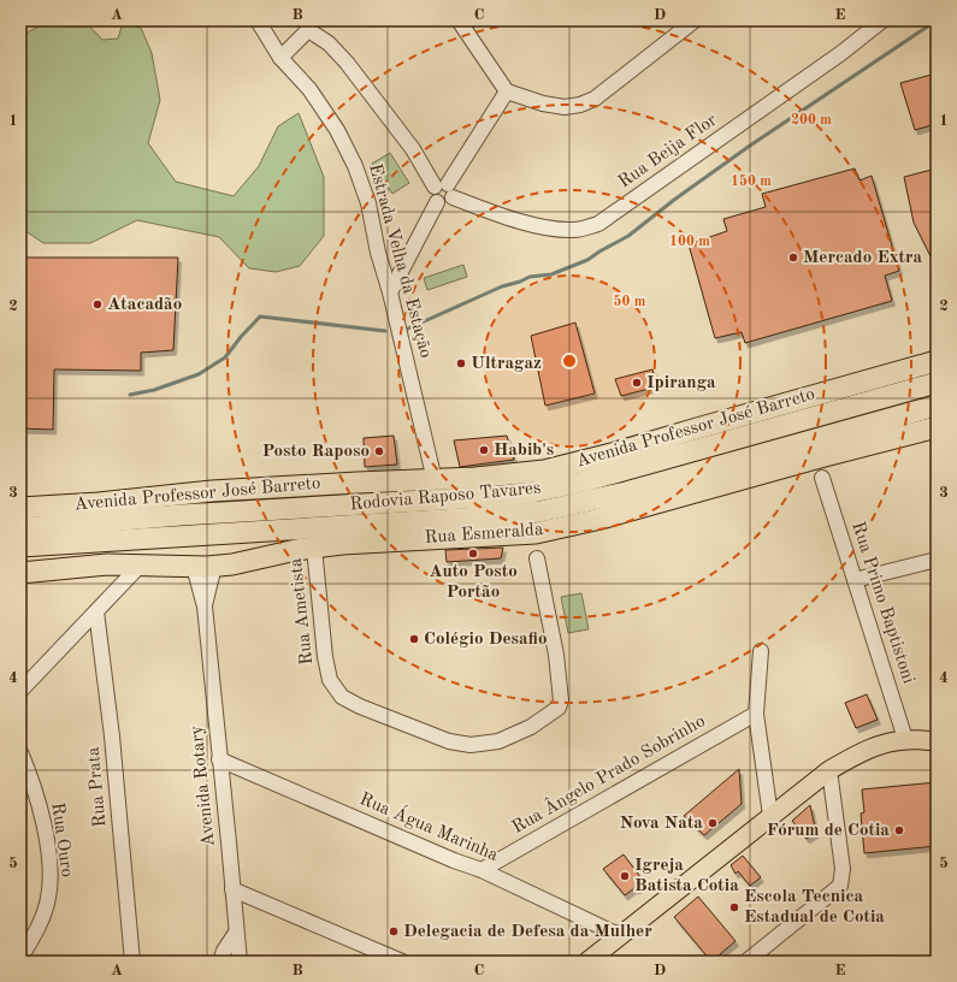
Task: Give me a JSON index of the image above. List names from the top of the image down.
{
  "streets": {
    "highway": ["Avenida Professor José Barreto", "Rodovia Raposo Tavares", "Rua Esmeralda"],
    "street": [
      "Rua Beija Flor",
      "Estrada Velha da Estação",
      "Rua Primo Baptistoni",
      "Rua Ametista",
      "Rua Ângelo Prado Sobrinho",
      "Avenida Rotary",
      "Rua Prata",
      "Rua Água Marinha",
      "Rua Ouro"
    ]
  },
  "crossings": [
    ["Estrada Velha da Estação", "Avenida Professor José Barreto"],
    ["Rua Esmeralda", "Rua Ametista"],
    ["Rua Esmeralda", "Avenida Rotary"],
    ["Rua Ângelo Prado Sobrinho", "Rua Água Marinha"],
    ["Avenida Rotary", "Rua Água Marinha"]
  ],
  "places": [
    "Mercado Extra",
    "Atacadão",
    "Ultragaz",
    "Ipiranga",
    "Habib's",
    "Posto Raposo",
    "Auto Posto Portão",
    "Colégio Desafio",
    "Nova Nata",
    "Fórum de Cotia",
    "Igreja Batista Cotia",
    "Escola Tecnica Estadual de Cotia",
    "Delegacia de Defesa da Mulher"
  ],
  "grid": {
    "columns": [
      "A",
      "B",
      "C",
      "D",
      "E"
    ],
    "rows": [
      "1",
      "2",
      "3",
      "4",
      "5"
    ]
  },
  "rings": [
    "200 m",
    "150 m",
    "100 m",
    "50 m"
  ]
}
